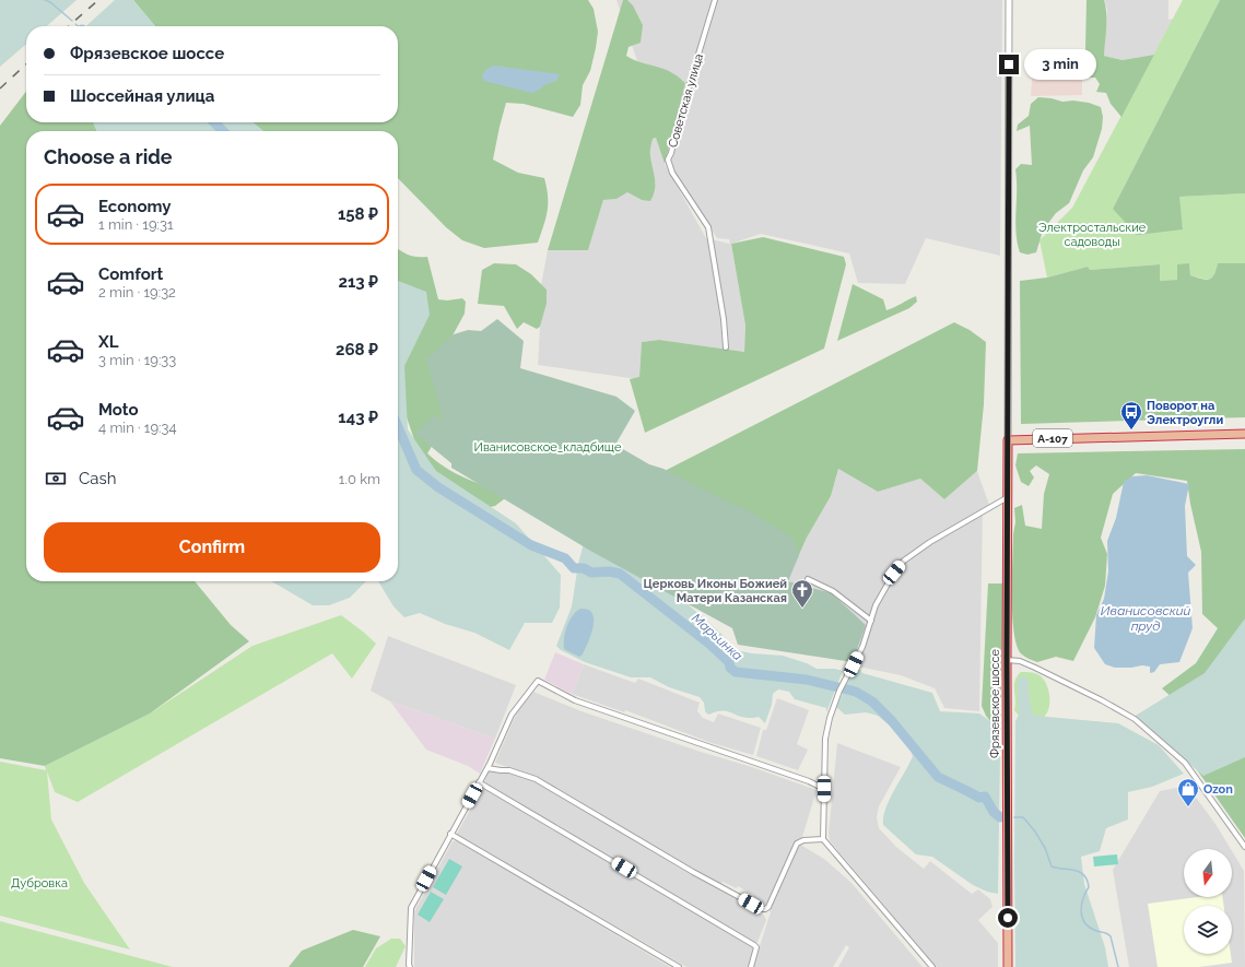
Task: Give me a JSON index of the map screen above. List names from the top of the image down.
{
  "streets": {
    "highway": ["А-107", "Фрязевское шоссе"],
    "street": ["Советская улица"]
  },
  "crossings": [
    ["А-107", "Фрязевское шоссе"]
  ],
  "water": ["Иванисовский пруд", "Марьинка"],
  "parks": ["Электростальские садоводы", "Иванисовское_кладбище", "Дубровка"],
  "places": {
    "bus stop": ["Поворот на Электроугли"],
    "church": ["Церковь Иконы Божией Матери Казанская"],
    "shop": ["Ozon"]
  },
  "north": "bottom",
  "page": {
    "banner": ["Фрязевское шоссе", "Шоссейная улица"],
    "bubble": "3 min",
    "heading": "Choose a ride",
    "list": [
      {
        "name": "Economy",
        "note": "1 min · 19:31",
        "value": "158 ₽"
      },
      {
        "name": "Comfort",
        "note": "2 min · 19:32",
        "value": "213 ₽"
      },
      {
        "name": "XL",
        "note": "3 min · 19:33",
        "value": "268 ₽"
      },
      {
        "name": "Moto",
        "note": "4 min · 19:34",
        "value": "143 ₽"
      }
    ],
    "pay": ["Cash", "1.0 km"],
    "buttons": "Confirm"
  }
}
